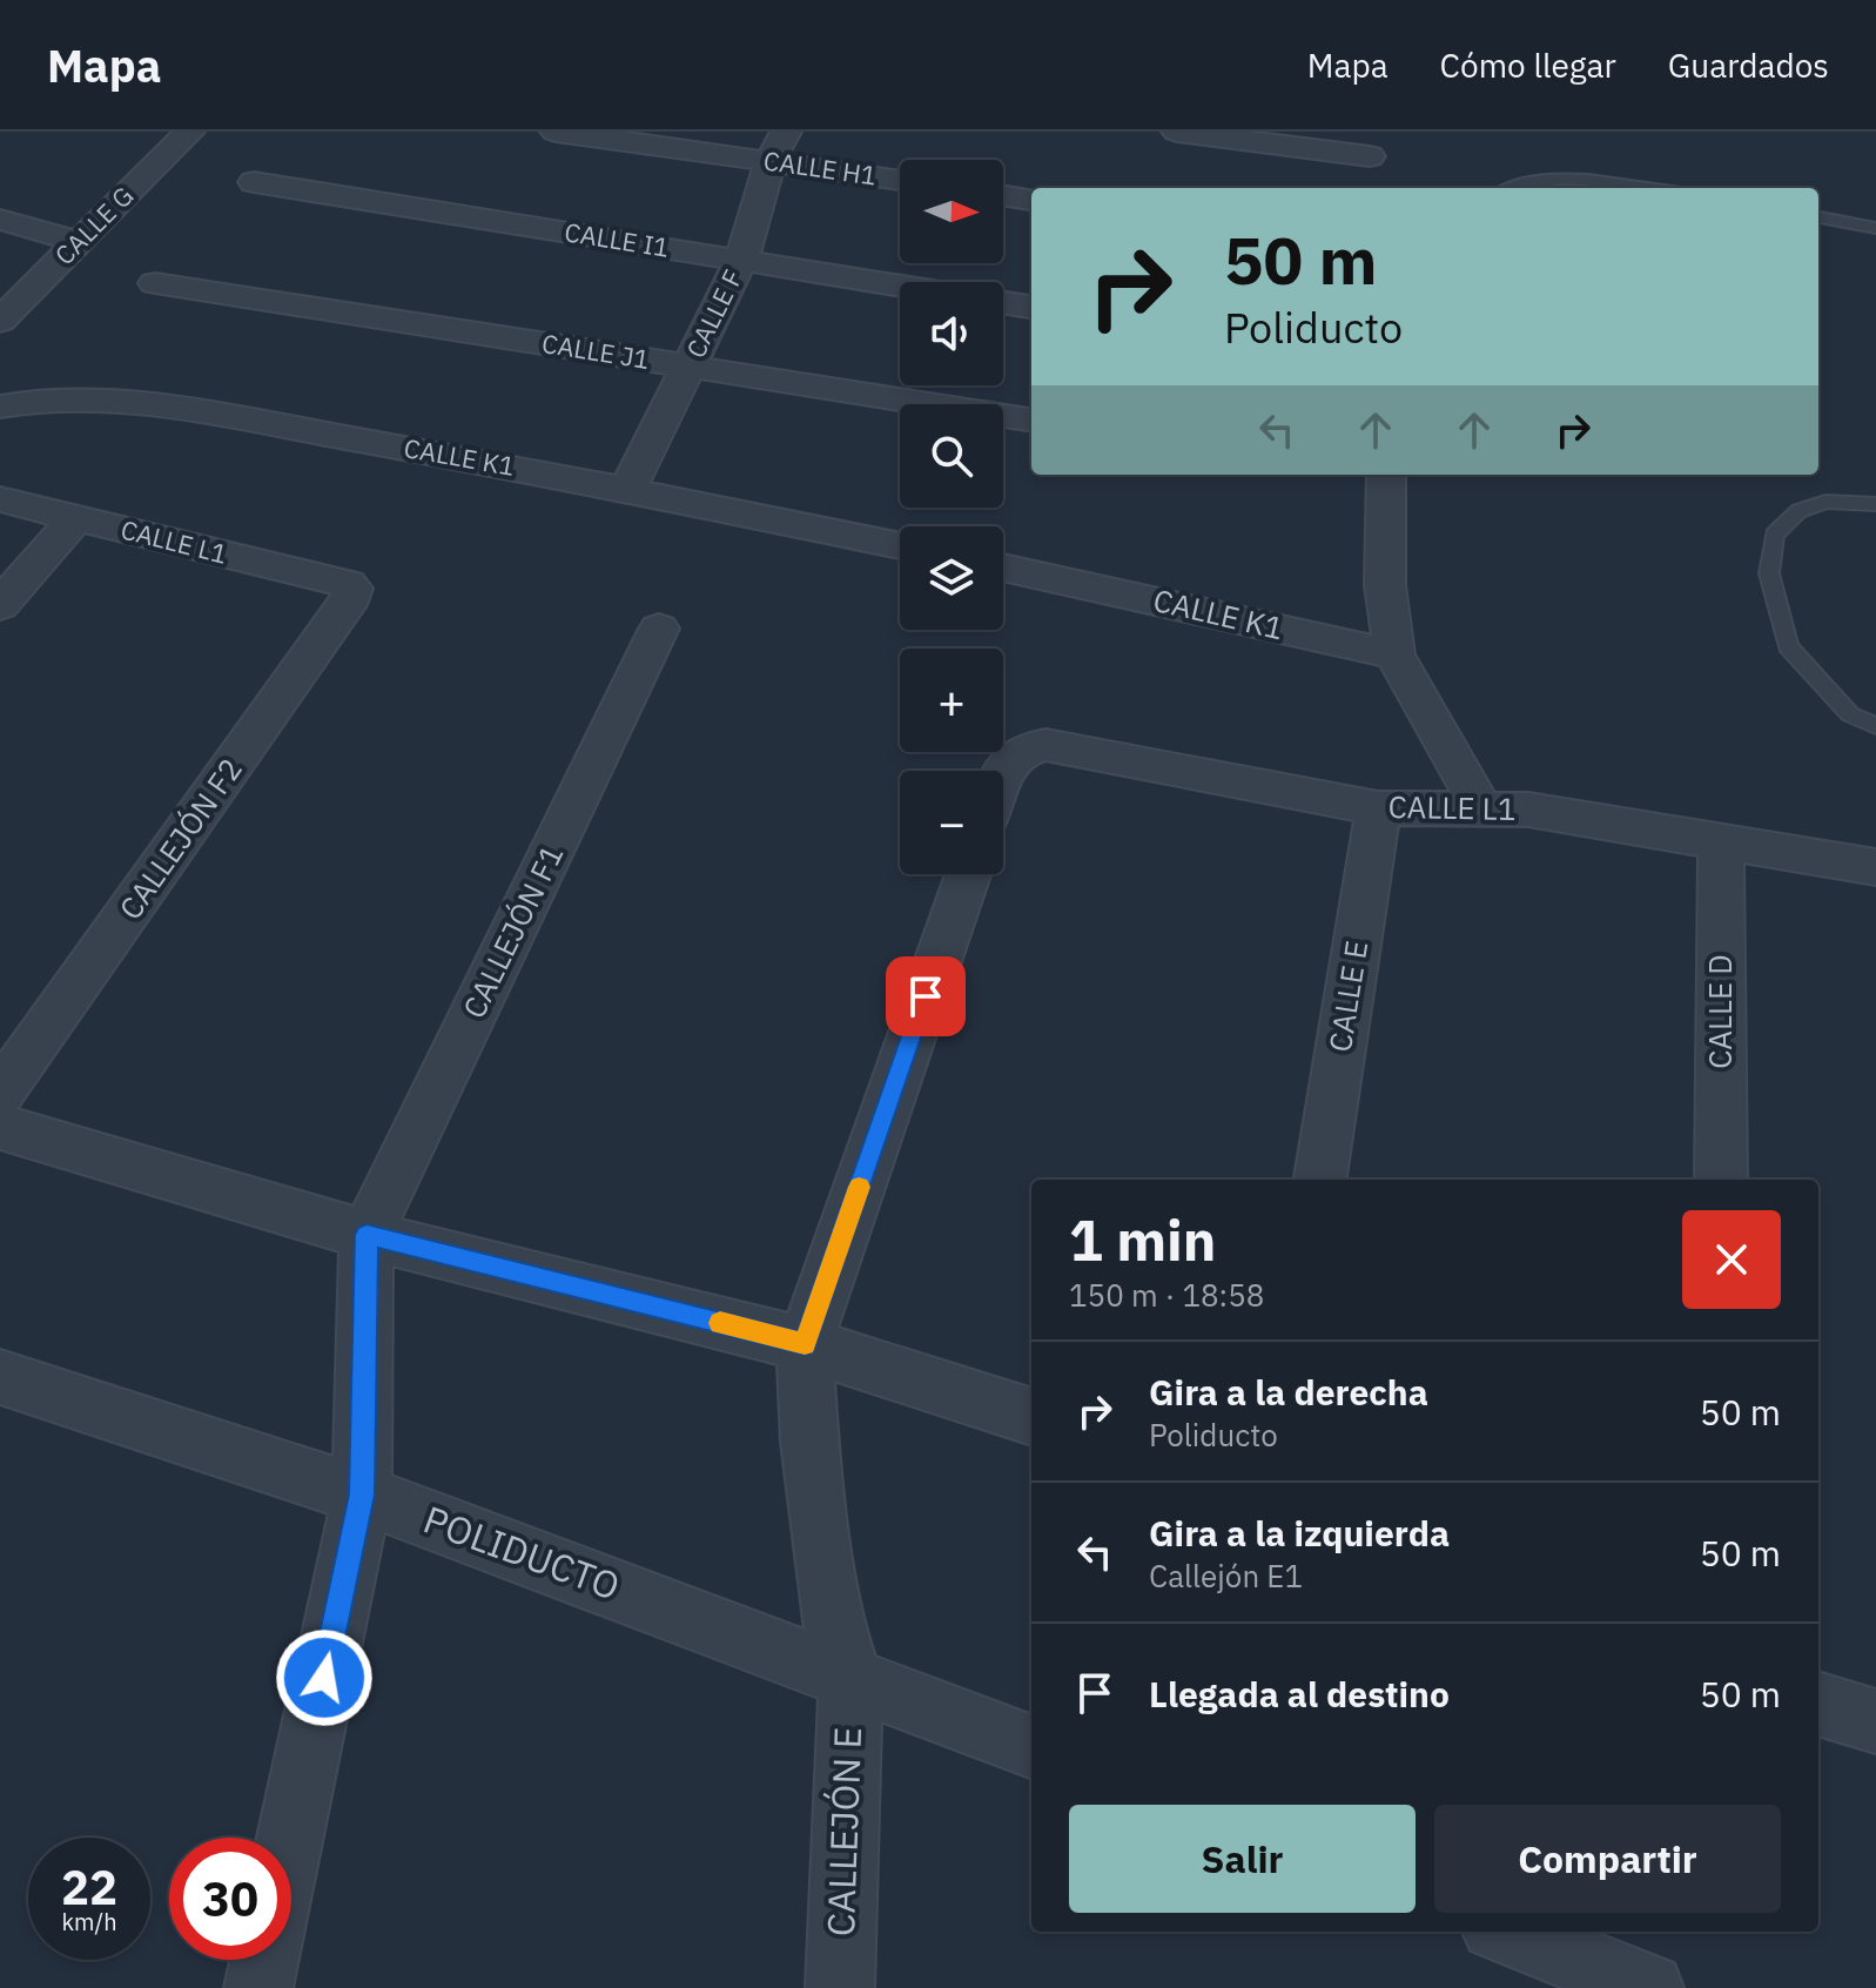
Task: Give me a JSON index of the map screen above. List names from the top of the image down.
{
  "streets": {
    "street": [
      "CALLE H1",
      "CALLE G",
      "CALLE I1",
      "CALLE F",
      "CALLE J1",
      "CALLE K1",
      "CALLE L1",
      "CALLEJÓN F2",
      "CALLEJÓN F1",
      "CALLE E",
      "CALLE D",
      "POLIDUCTO",
      "CALLEJÓN E"
    ]
  },
  "crossings": [
    ["CALLE H1", "CALLE F"],
    ["CALLE I1", "CALLE F"],
    ["CALLE F", "CALLE J1"],
    ["CALLE F", "CALLE K1"],
    ["CALLE L1", "CALLEJÓN F2"],
    ["CALLE L1", "CALLE E"],
    ["CALLE L1", "CALLE D"],
    ["POLIDUCTO", "CALLEJÓN E"]
  ],
  "north": "right",
  "page": {
    "header": "Mapa",
    "nav": ["Mapa", "Cómo llegar", "Guardados"],
    "map_buttons": ["+", "−"],
    "turn": ["50 m", "Poliducto"],
    "heading": ["1 min", "150 m · 18:58"],
    "list": [
      {
        "name": "Gira a la derecha",
        "note": "Poliducto",
        "value": "50 m"
      },
      {
        "name": "Gira a la izquierda",
        "note": "Callejón E1",
        "value": "50 m"
      },
      {
        "name": "Llegada al destino",
        "value": "50 m"
      }
    ],
    "buttons": ["Salir", "Compartir"],
    "speed": "22 km/h",
    "limit": "30"
  }
}
